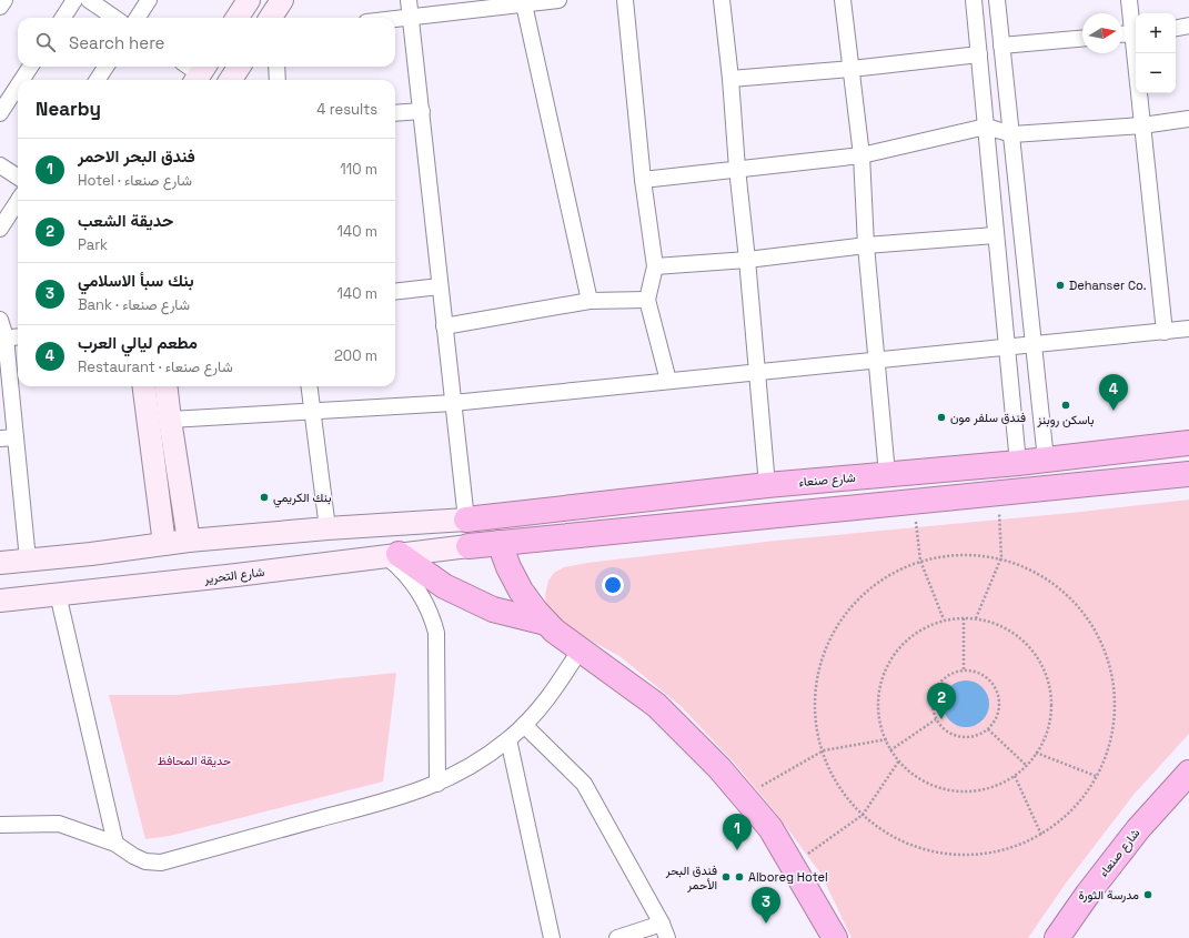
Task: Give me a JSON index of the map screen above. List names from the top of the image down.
{
  "streets": {
    "highway": ["شارع صنعاء"],
    "main road": ["شارع التحرير"]
  },
  "parks": ["حديقة المحافظ"],
  "places": [
    "Dehanser Co.",
    "باسكن روبنز",
    "فندق سلفر مون",
    "بنك الكريمي",
    "فندق البحر الأحمر",
    "Alboreg Hotel",
    "مدرسة الثورة"
  ],
  "north": "right",
  "page": {
    "map_buttons": ["+", "−"],
    "search": "Search here",
    "heading": ["Nearby", "4 results"],
    "list": [
      {
        "mark": "1",
        "name": "فندق البحر الاحمر",
        "note": "Hotel · شارع صنعاء",
        "value": "110 m"
      },
      {
        "mark": "2",
        "name": "حديقة الشعب",
        "note": "Park",
        "value": "140 m"
      },
      {
        "mark": "3",
        "name": "بنك سبأ الاسلامي",
        "note": "Bank · شارع صنعاء",
        "value": "140 m"
      },
      {
        "mark": "4",
        "name": "مطعم ليالي العرب",
        "note": "Restaurant · شارع صنعاء",
        "value": "200 m"
      }
    ],
    "pins": [
      "4",
      "2",
      "1",
      "3"
    ]
  }
}
